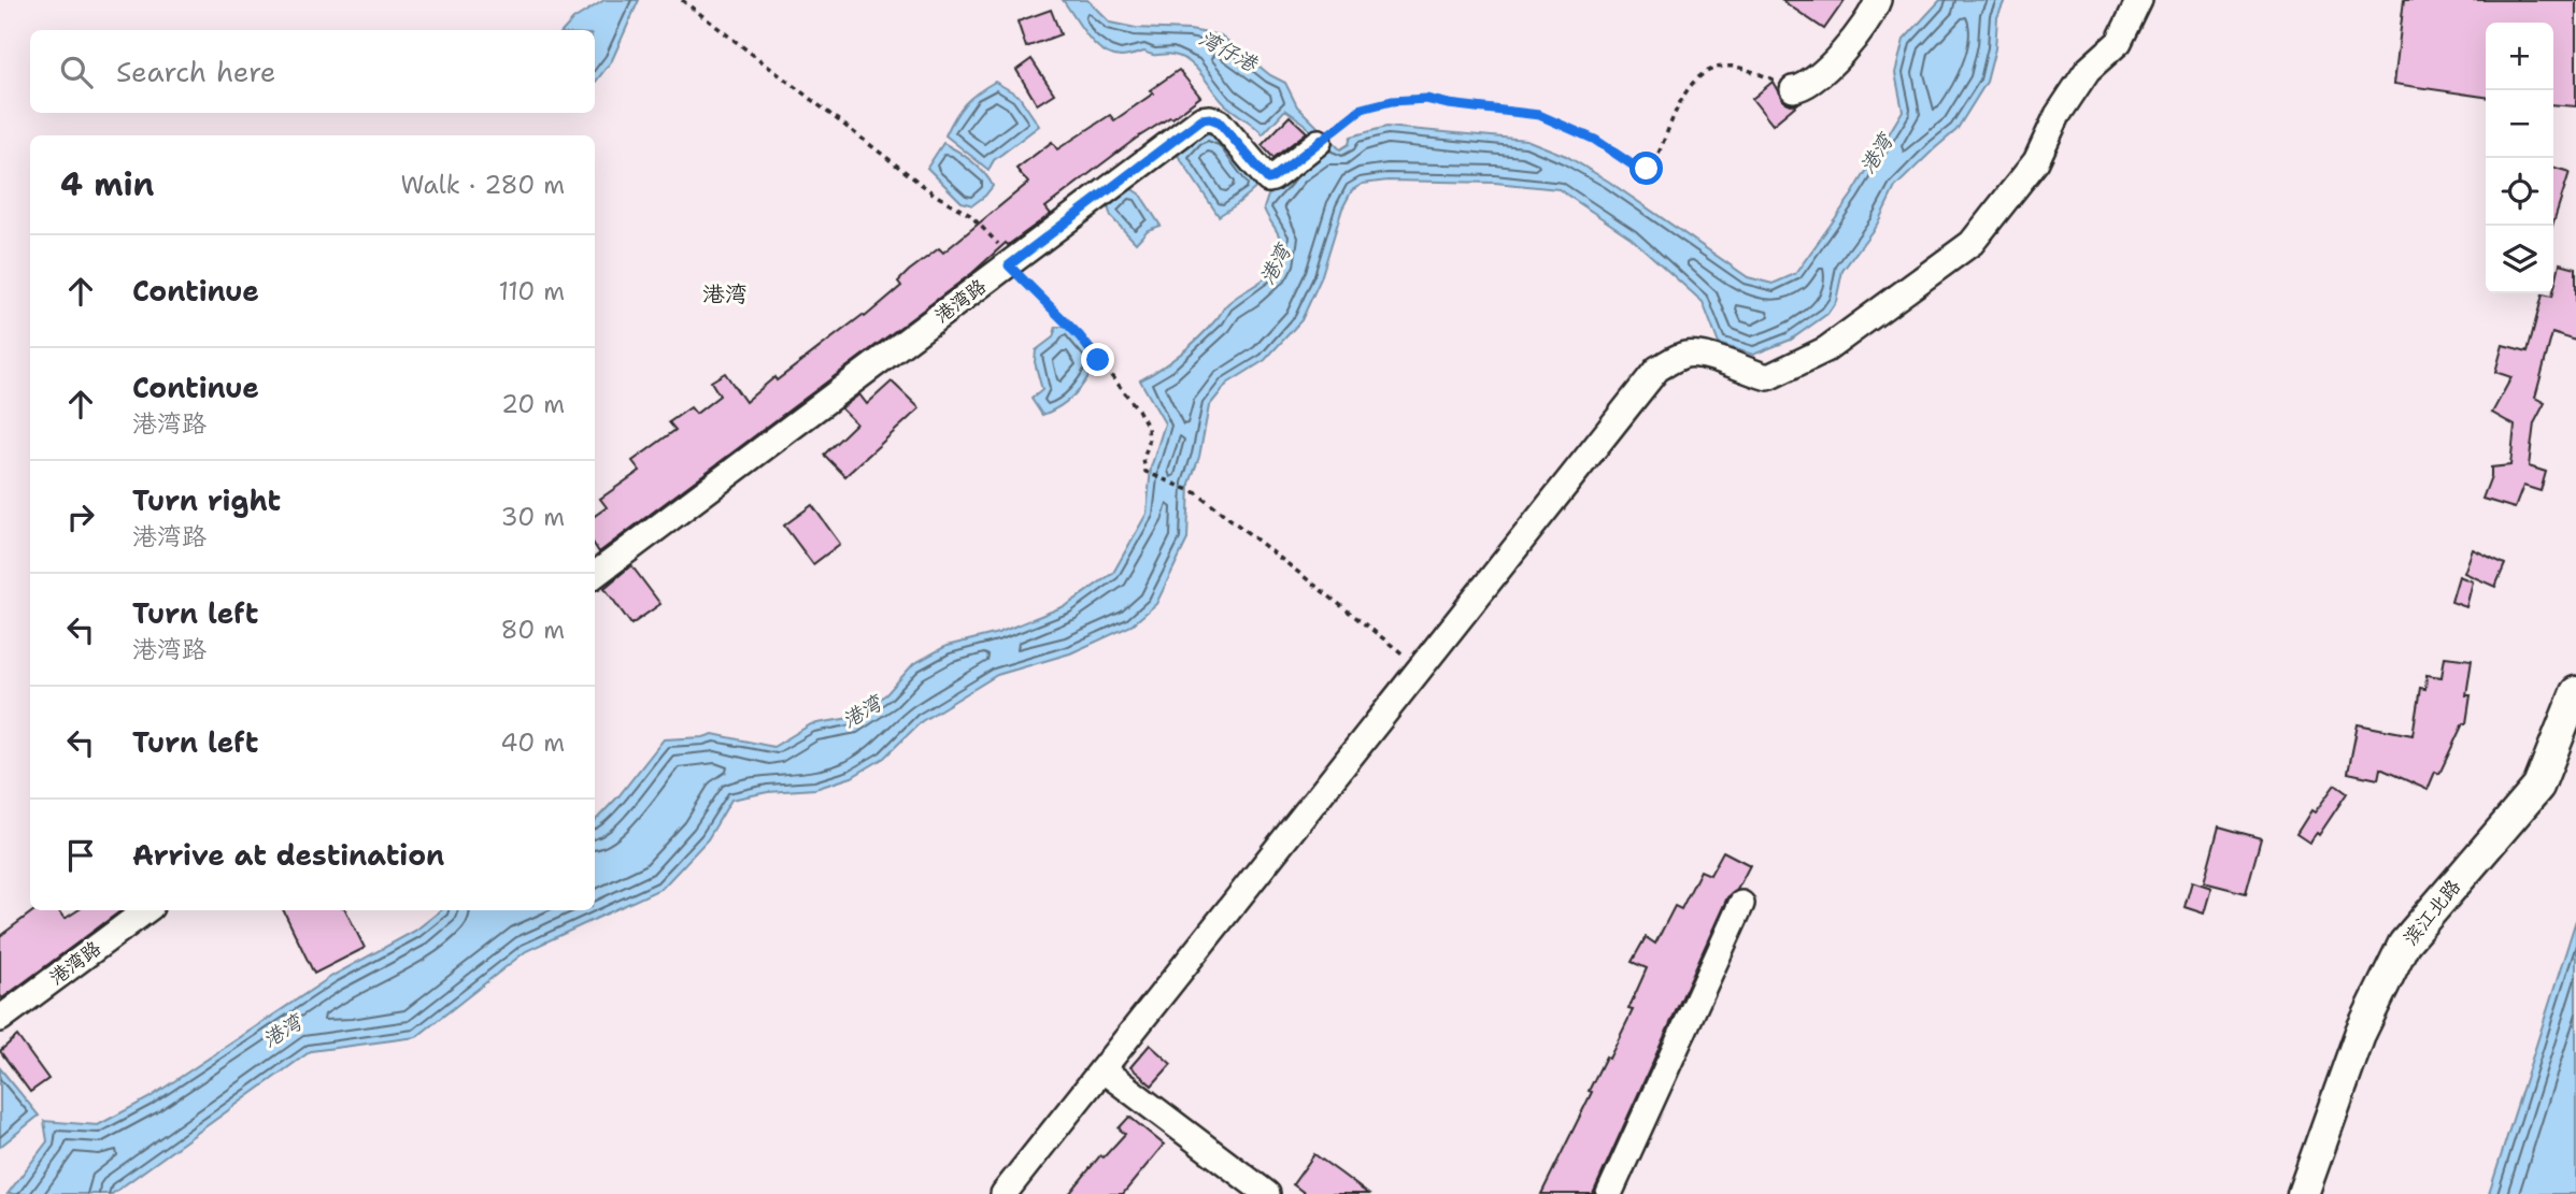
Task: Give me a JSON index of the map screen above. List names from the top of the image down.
{
  "streets": {
    "street": ["港湾路", "滨江北路"]
  },
  "districts": ["港湾"],
  "water": ["湾仔港", "港湾"],
  "page": {
    "map_buttons": ["+", "−"],
    "search": "Search here",
    "heading": ["4 min", "Walk · 280 m"],
    "list": [
      ["Continue", "110 m"],
      ["Continue", "港湾路", "20 m"],
      ["Turn right", "港湾路", "30 m"],
      ["Turn left", "港湾路", "80 m"],
      ["Turn left", "40 m"],
      "Arrive at destination"
    ]
  }
}
